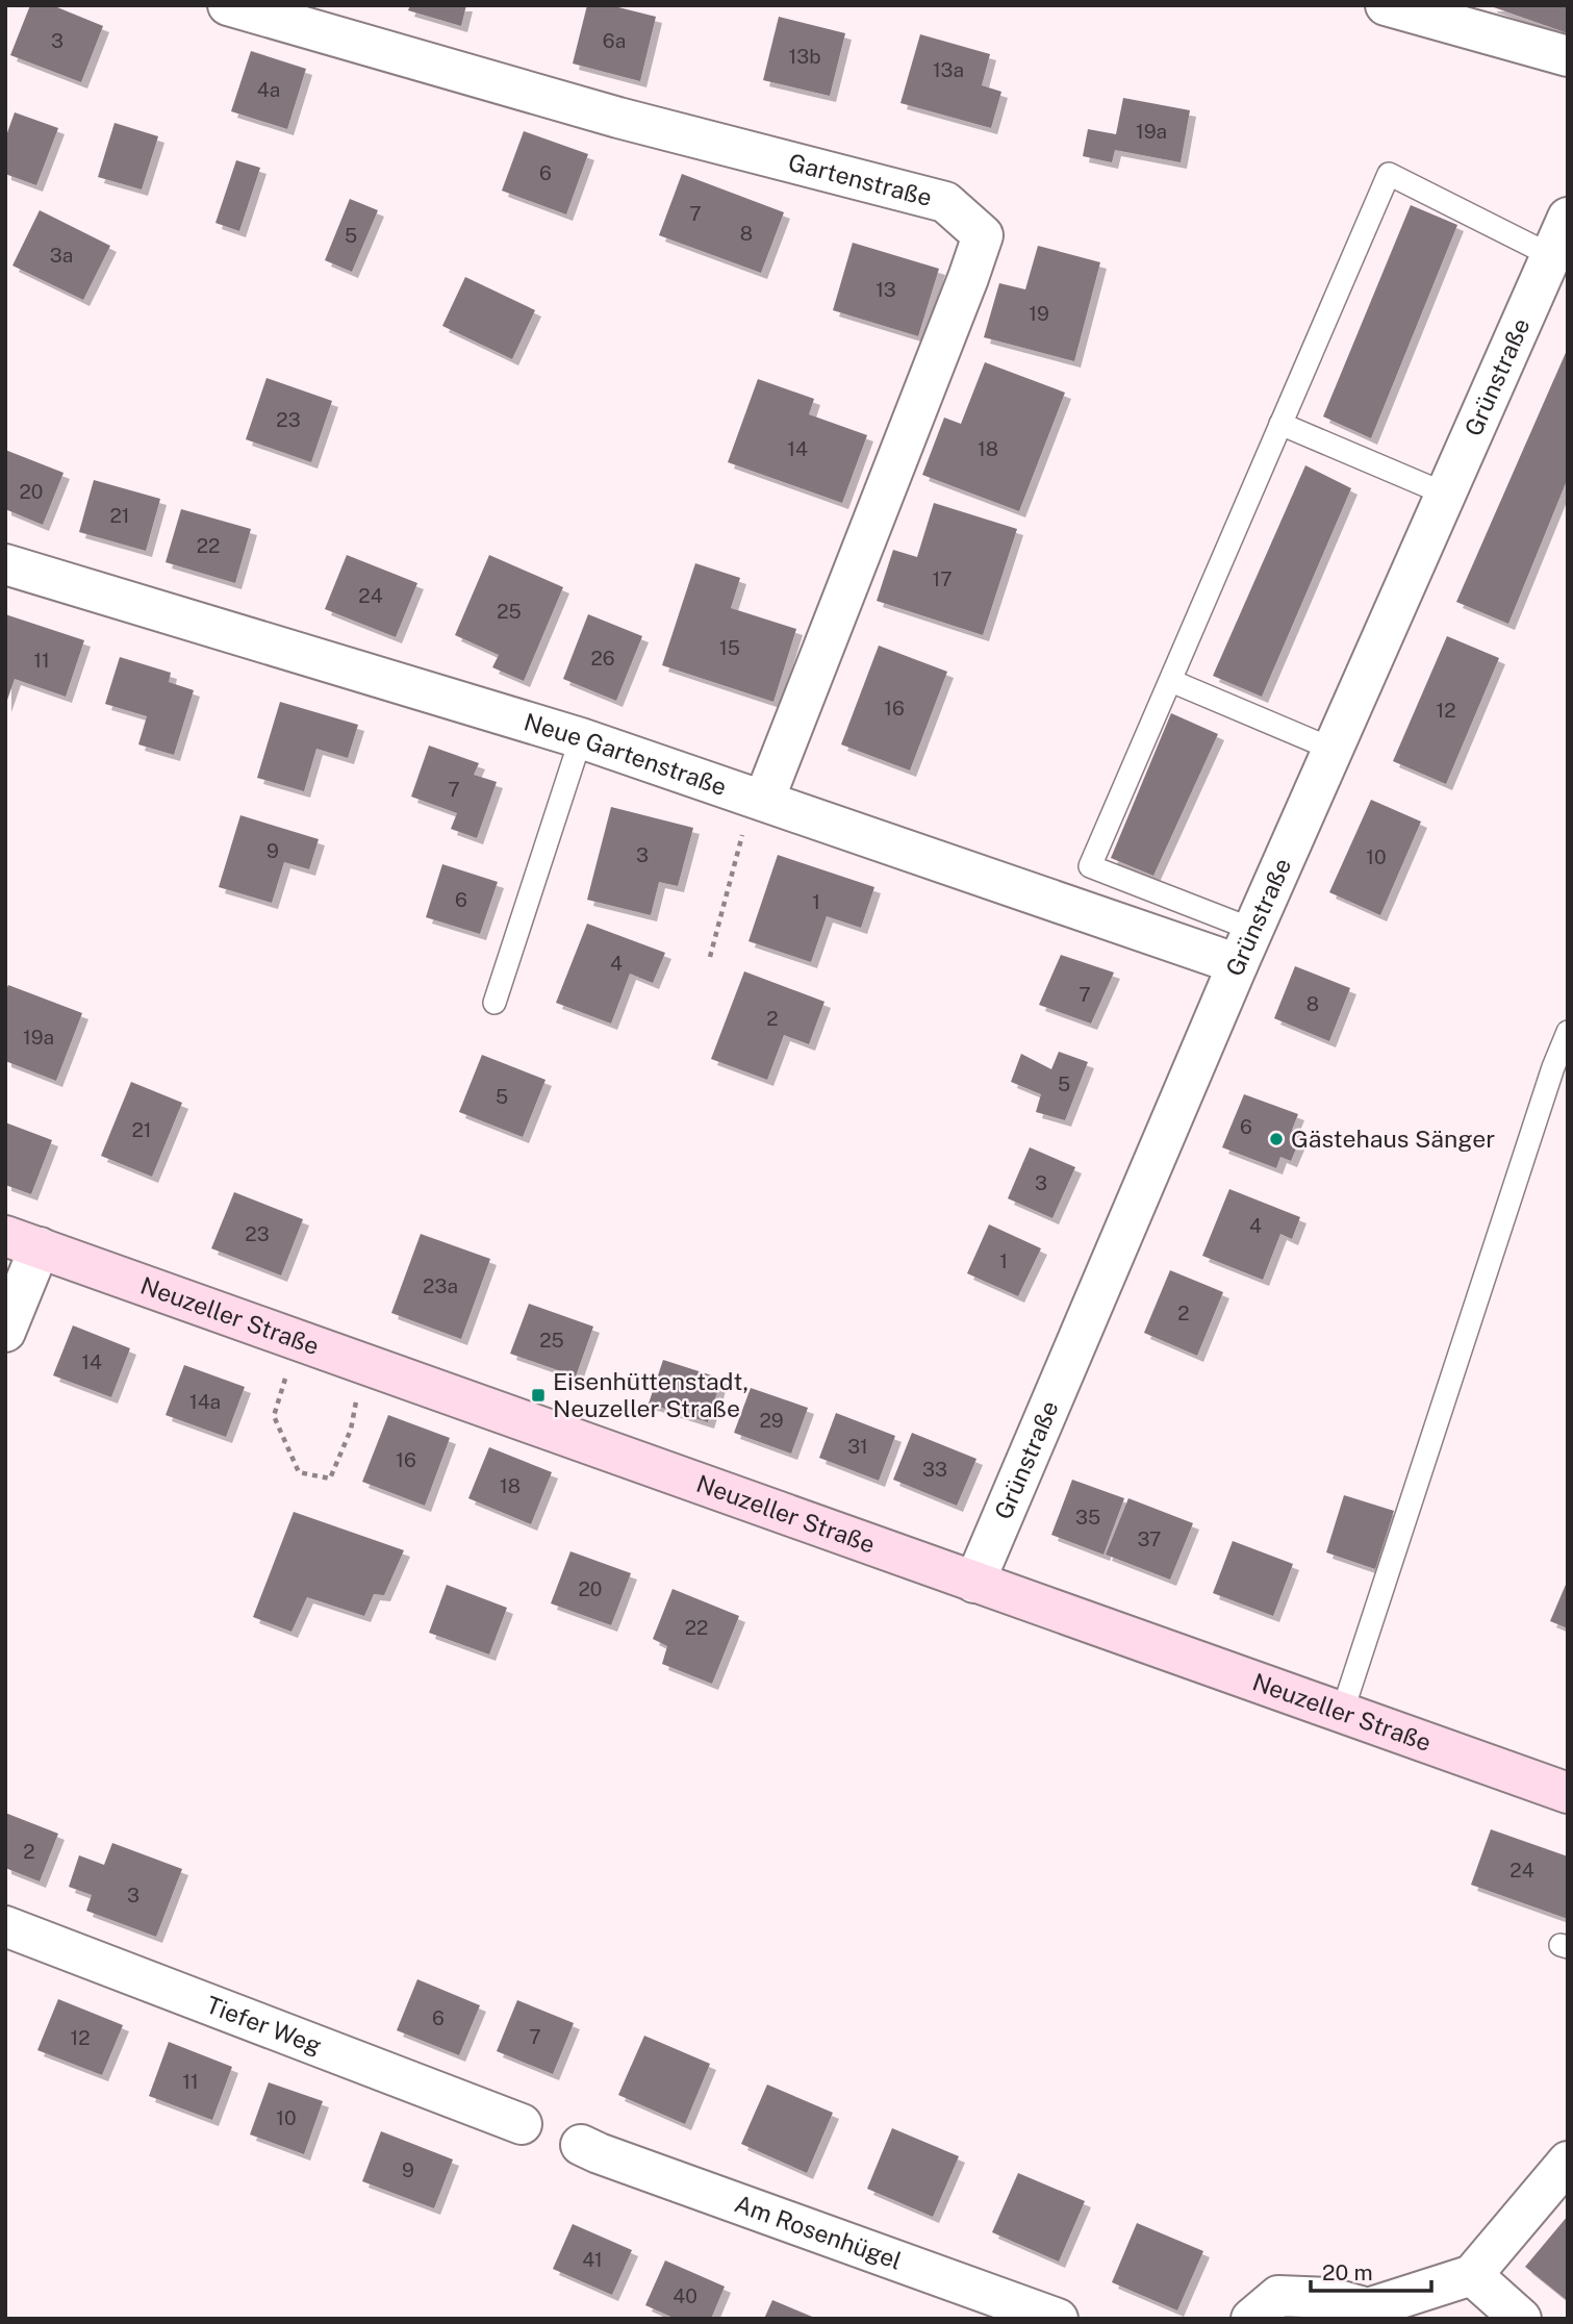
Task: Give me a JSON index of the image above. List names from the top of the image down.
{
  "streets": {
    "main road": ["Neuzeller Straße"],
    "street": [
      "Gartenstraße",
      "Grünstraße",
      "Neue Gartenstraße",
      "Tiefer Weg",
      "Am Rosenhügel"
    ]
  },
  "crossings": [
    ["Gartenstraße", "Neue Gartenstraße"],
    ["Grünstraße", "Neue Gartenstraße"],
    ["Grünstraße", "Neuzeller Straße"]
  ],
  "places": {
    "other": ["Gästehaus Sänger"],
    "transit": ["Eisenhüttenstadt, Neuzeller Straße"]
  },
  "house_numbers": [
    "3",
    "6a",
    "13b",
    "13a",
    "4a",
    "19a",
    "6",
    "7",
    "8",
    "5",
    "3a",
    "13",
    "19",
    "23",
    "14",
    "18",
    "20",
    "21",
    "22",
    "17",
    "24",
    "25",
    "15",
    "26",
    "11",
    "16",
    "12",
    "7",
    "9",
    "3",
    "10",
    "6",
    "1",
    "4",
    "7",
    "8",
    "2",
    "19a",
    "5",
    "5",
    "6",
    "21",
    "3",
    "4",
    "23",
    "1",
    "23a",
    "2",
    "25",
    "14",
    "14a",
    "29",
    "31",
    "16",
    "33",
    "18",
    "35",
    "37",
    "20",
    "22",
    "2",
    "24",
    "3",
    "6",
    "7",
    "12",
    "11",
    "10",
    "9",
    "41",
    "40"
  ],
  "scale_bar": "20 m"
}
